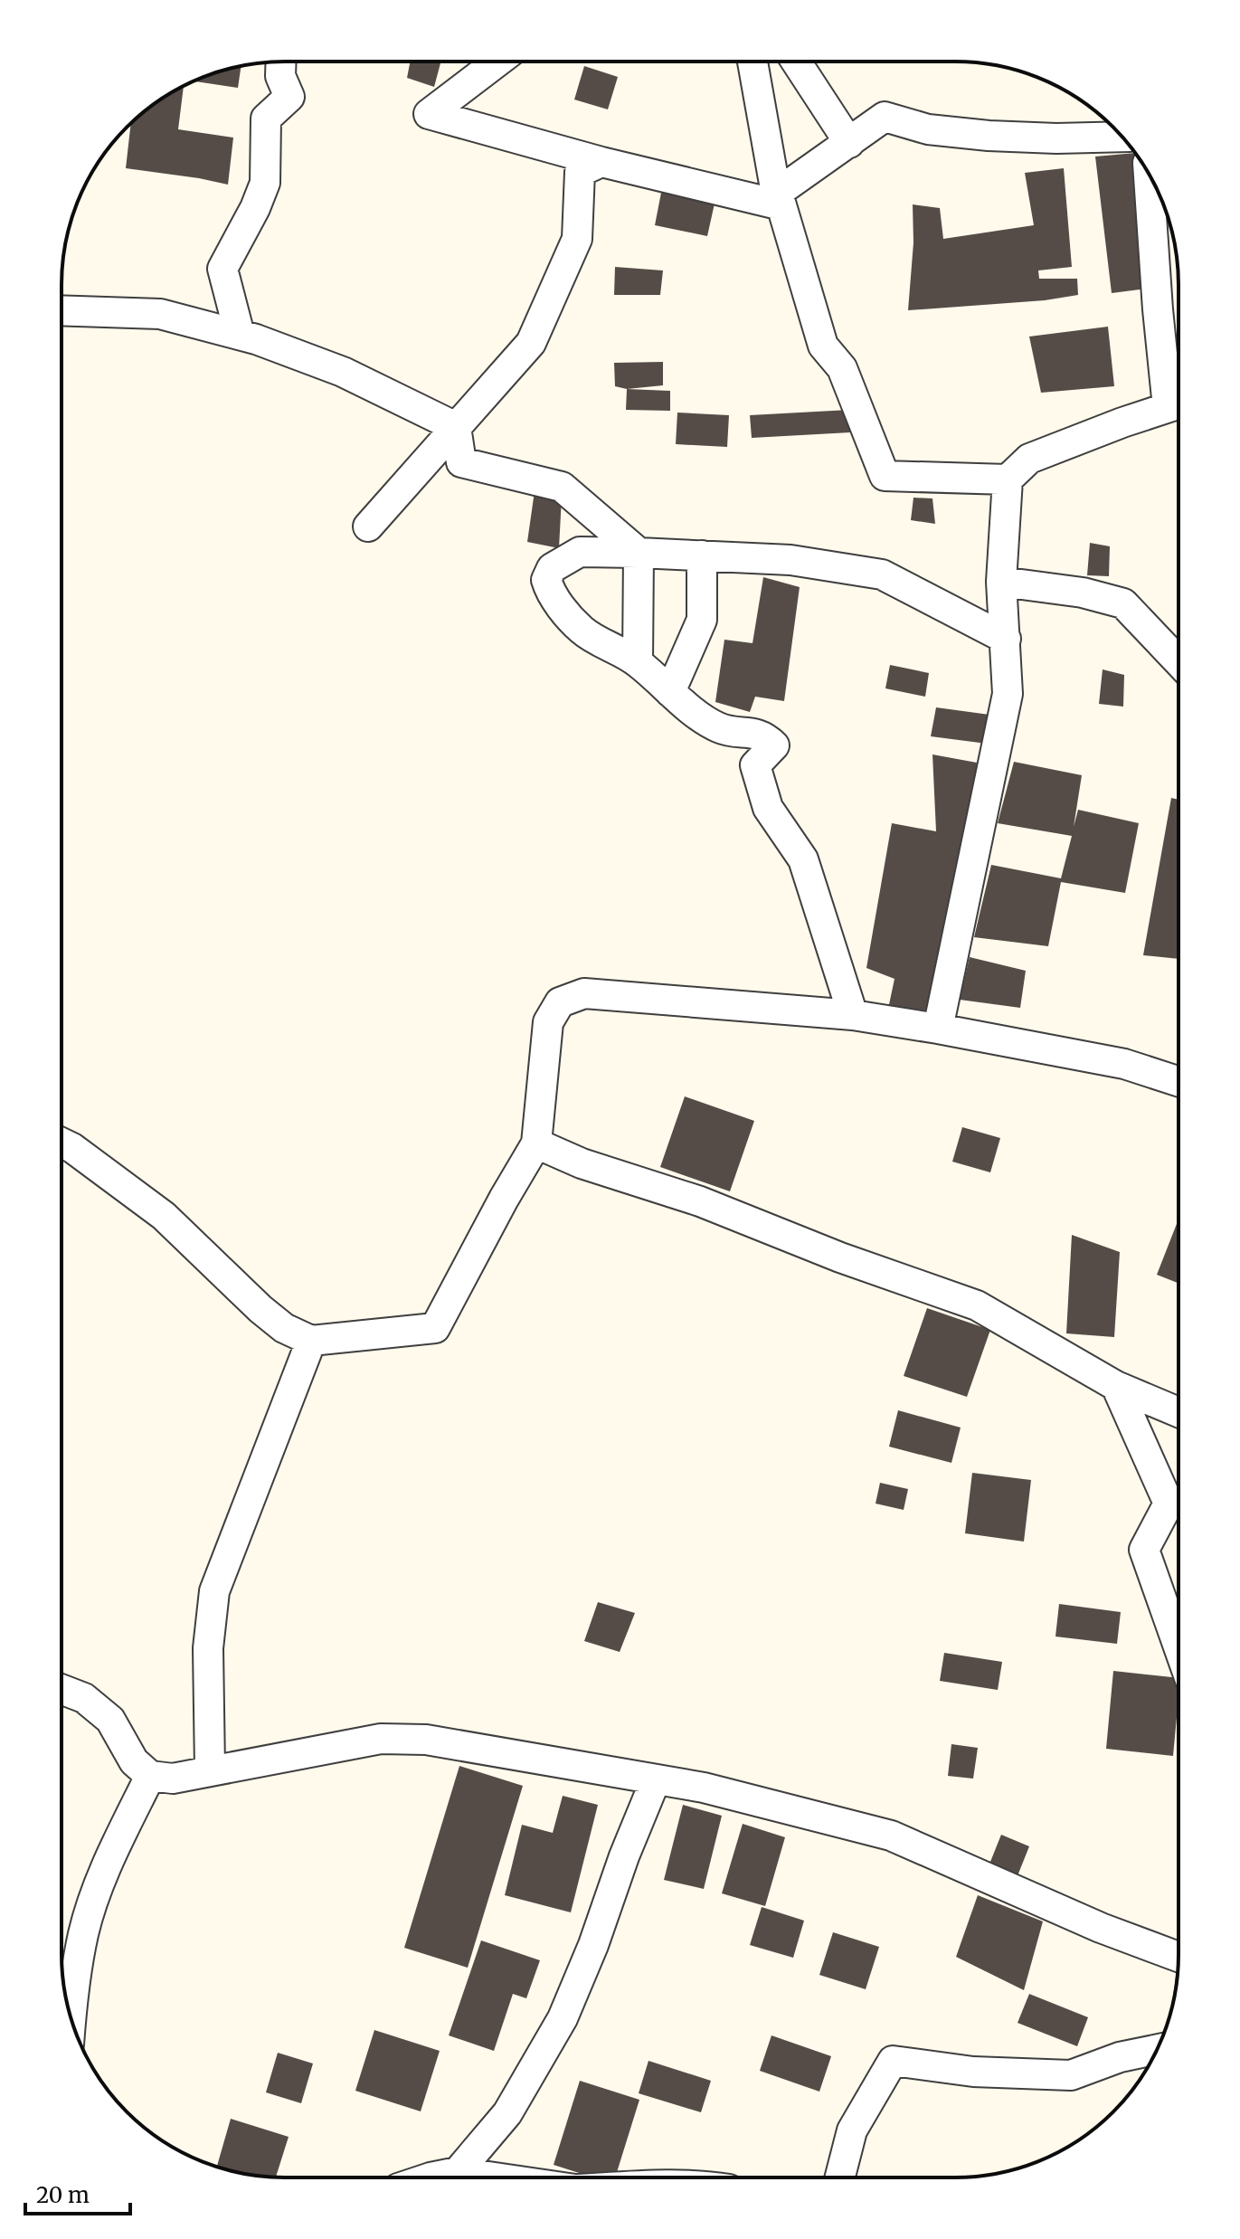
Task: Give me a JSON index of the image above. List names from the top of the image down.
{
  "scale_bar": "20 m"
}
